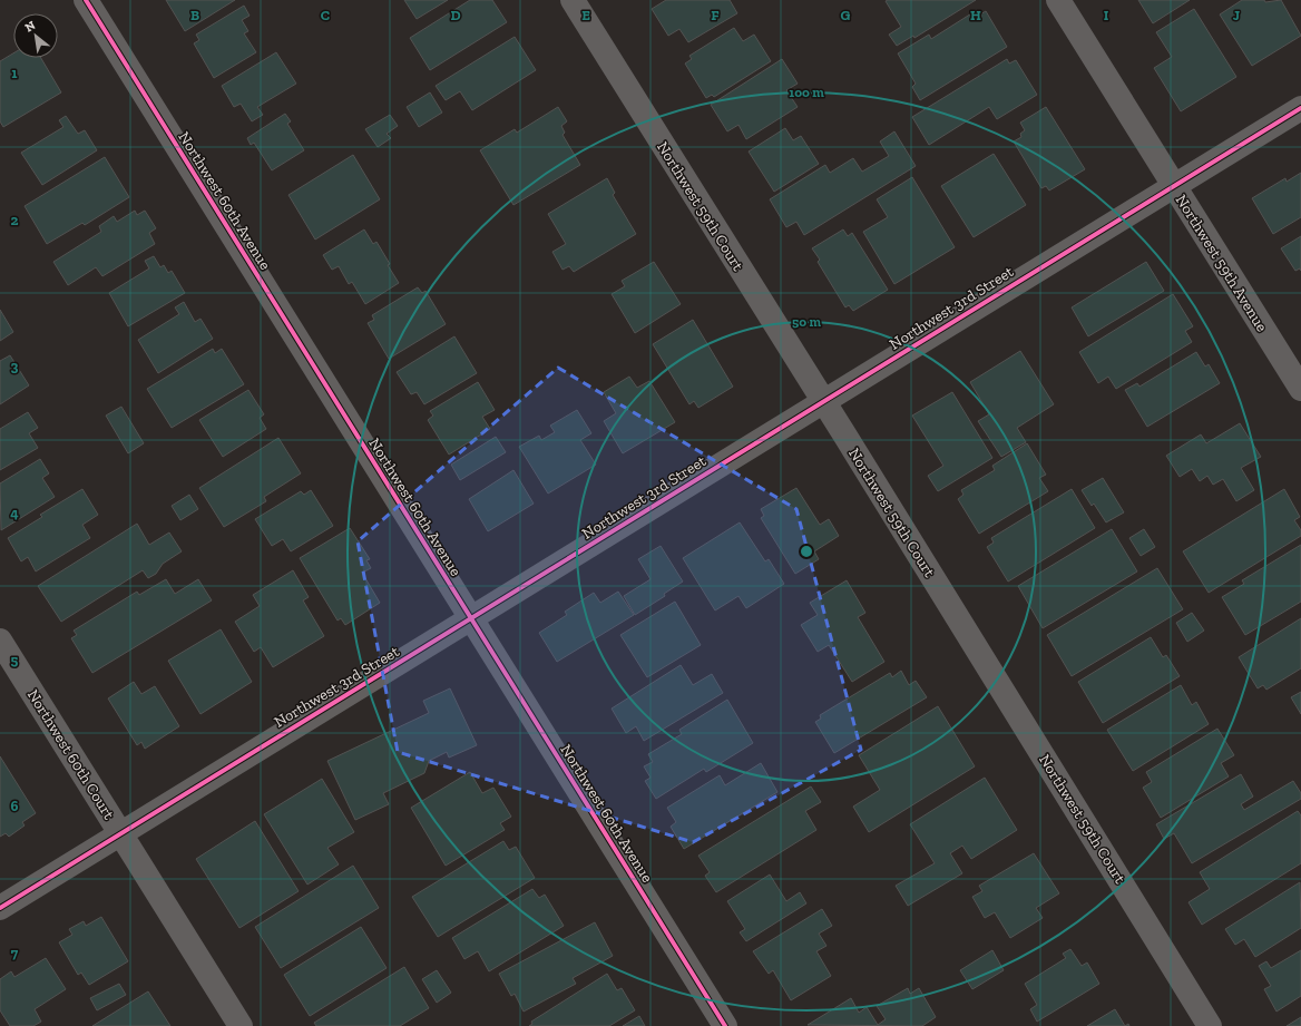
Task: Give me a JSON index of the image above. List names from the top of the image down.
{
  "streets": {
    "street": [
      "Northwest 60th Avenue",
      "Northwest 59th Court",
      "Northwest 59th Avenue",
      "Northwest 3rd Street",
      "Northwest 60th Court"
    ]
  },
  "crossings": [
    ["Northwest 60th Avenue", "Northwest 3rd Street"],
    ["Northwest 59th Court", "Northwest 3rd Street"],
    ["Northwest 59th Avenue", "Northwest 3rd Street"],
    ["Northwest 3rd Street", "Northwest 60th Court"]
  ],
  "north": "top left",
  "grid": {
    "columns": [
      "B",
      "C",
      "D",
      "E",
      "F",
      "G",
      "H",
      "I",
      "J"
    ],
    "rows": [
      "1",
      "2",
      "3",
      "4",
      "5",
      "6",
      "7"
    ]
  },
  "rings": ["100 m", "50 m"]
}
